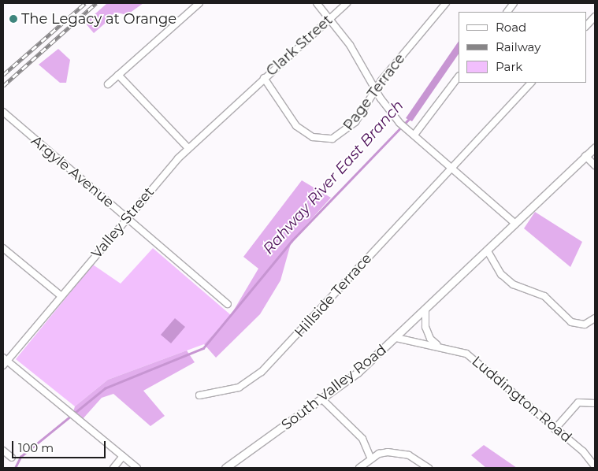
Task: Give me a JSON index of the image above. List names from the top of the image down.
{
  "streets": {
    "street": [
      "Clark Street",
      "Page Terrace",
      "Argyle Avenue",
      "Valley Street",
      "Hillside Terrace",
      "South Valley Road",
      "Luddington Road"
    ]
  },
  "crossings": [
    ["Clark Street", "Page Terrace"],
    ["Clark Street", "Valley Street"],
    ["Argyle Avenue", "Valley Street"],
    ["South Valley Road", "Luddington Road"]
  ],
  "water": ["Rahway River East Branch"],
  "places": ["The Legacy at Orange"],
  "legend": ["Road", "Railway", "Park"],
  "scale_bar": "100 m"
}
